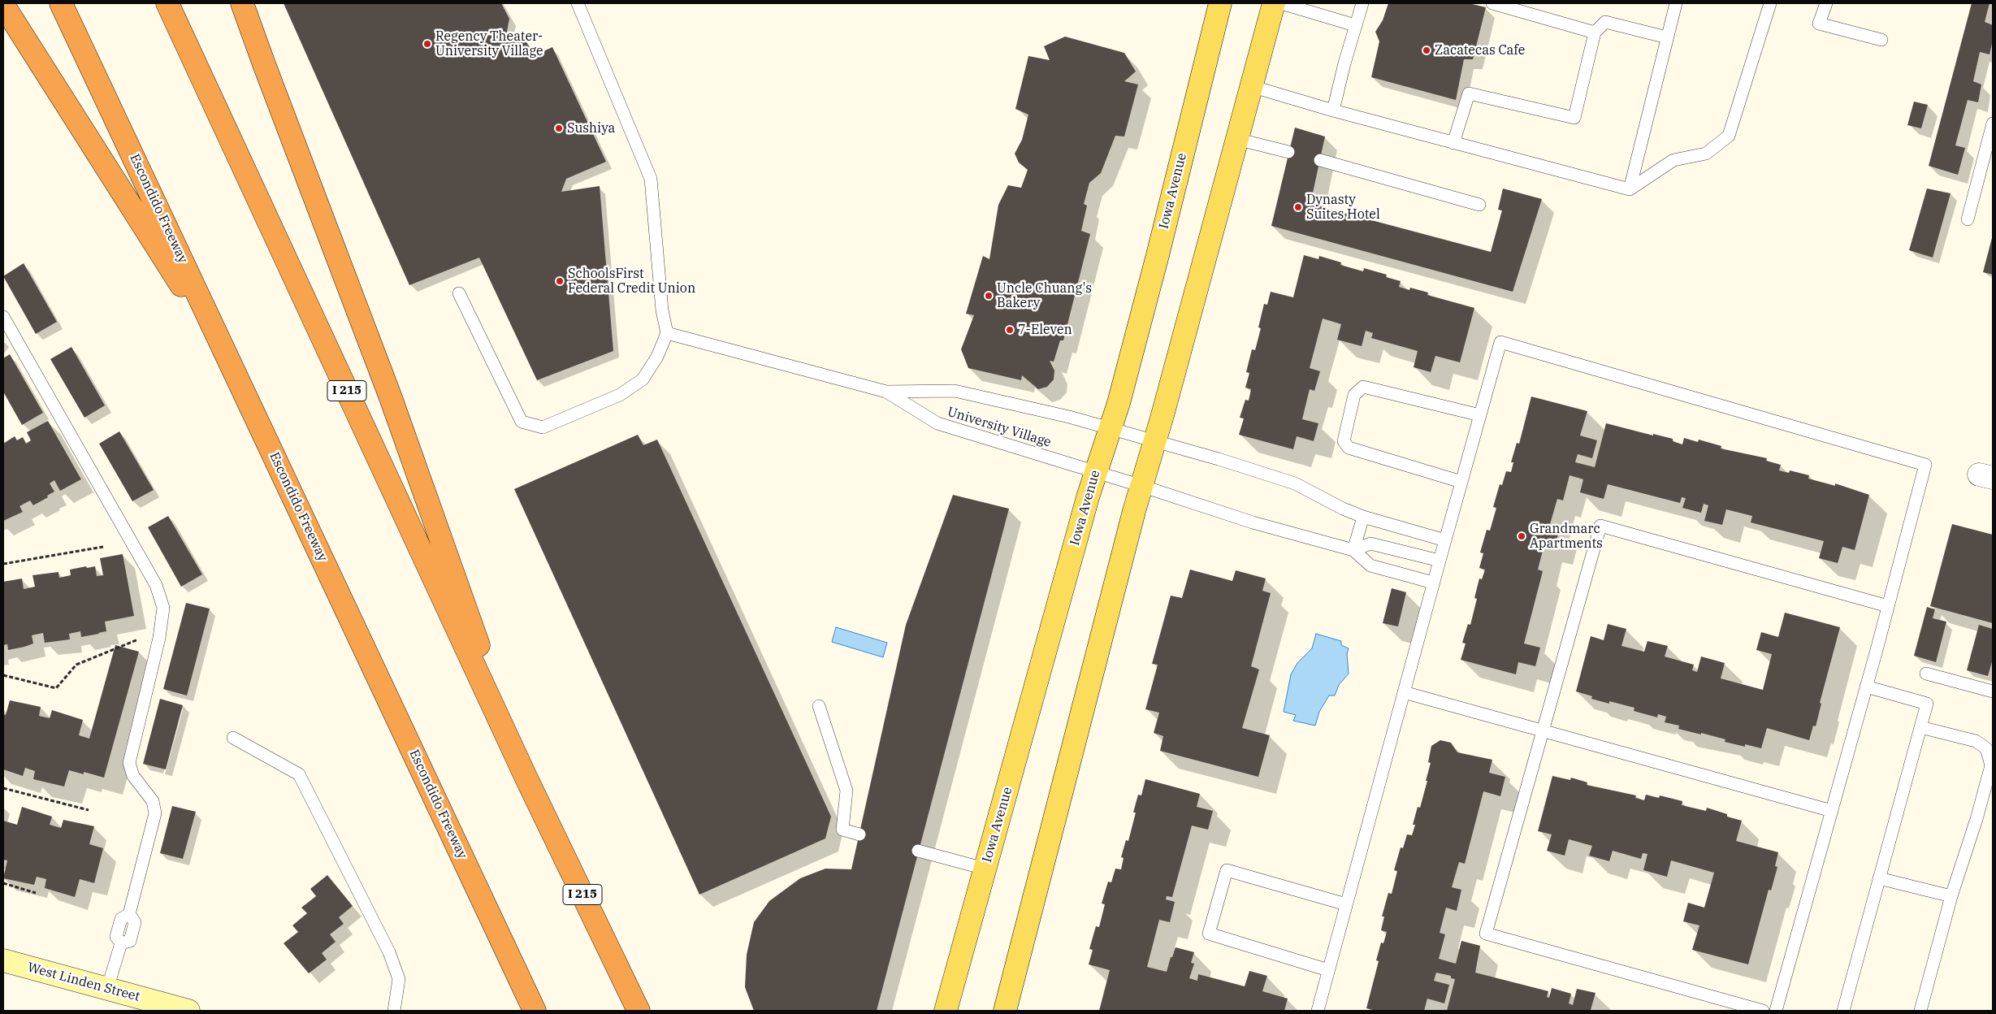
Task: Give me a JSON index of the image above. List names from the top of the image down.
{
  "streets": {
    "highway": ["Escondido Freeway", "I 215"],
    "main road": ["Iowa Avenue"],
    "street": ["West Linden Street"],
    "lane": ["University Village"]
  },
  "crossings": [
    ["Iowa Avenue", "University Village"]
  ],
  "places": [
    "Regency Theater- University Village",
    "Zacatecas Cafe",
    "Sushiya",
    "Dynasty Suites Hotel",
    "SchoolsFirst Federal Credit Union",
    "Uncle Chuang's Bakery",
    "7-Eleven",
    "Grandmarc Apartments"
  ]
}
